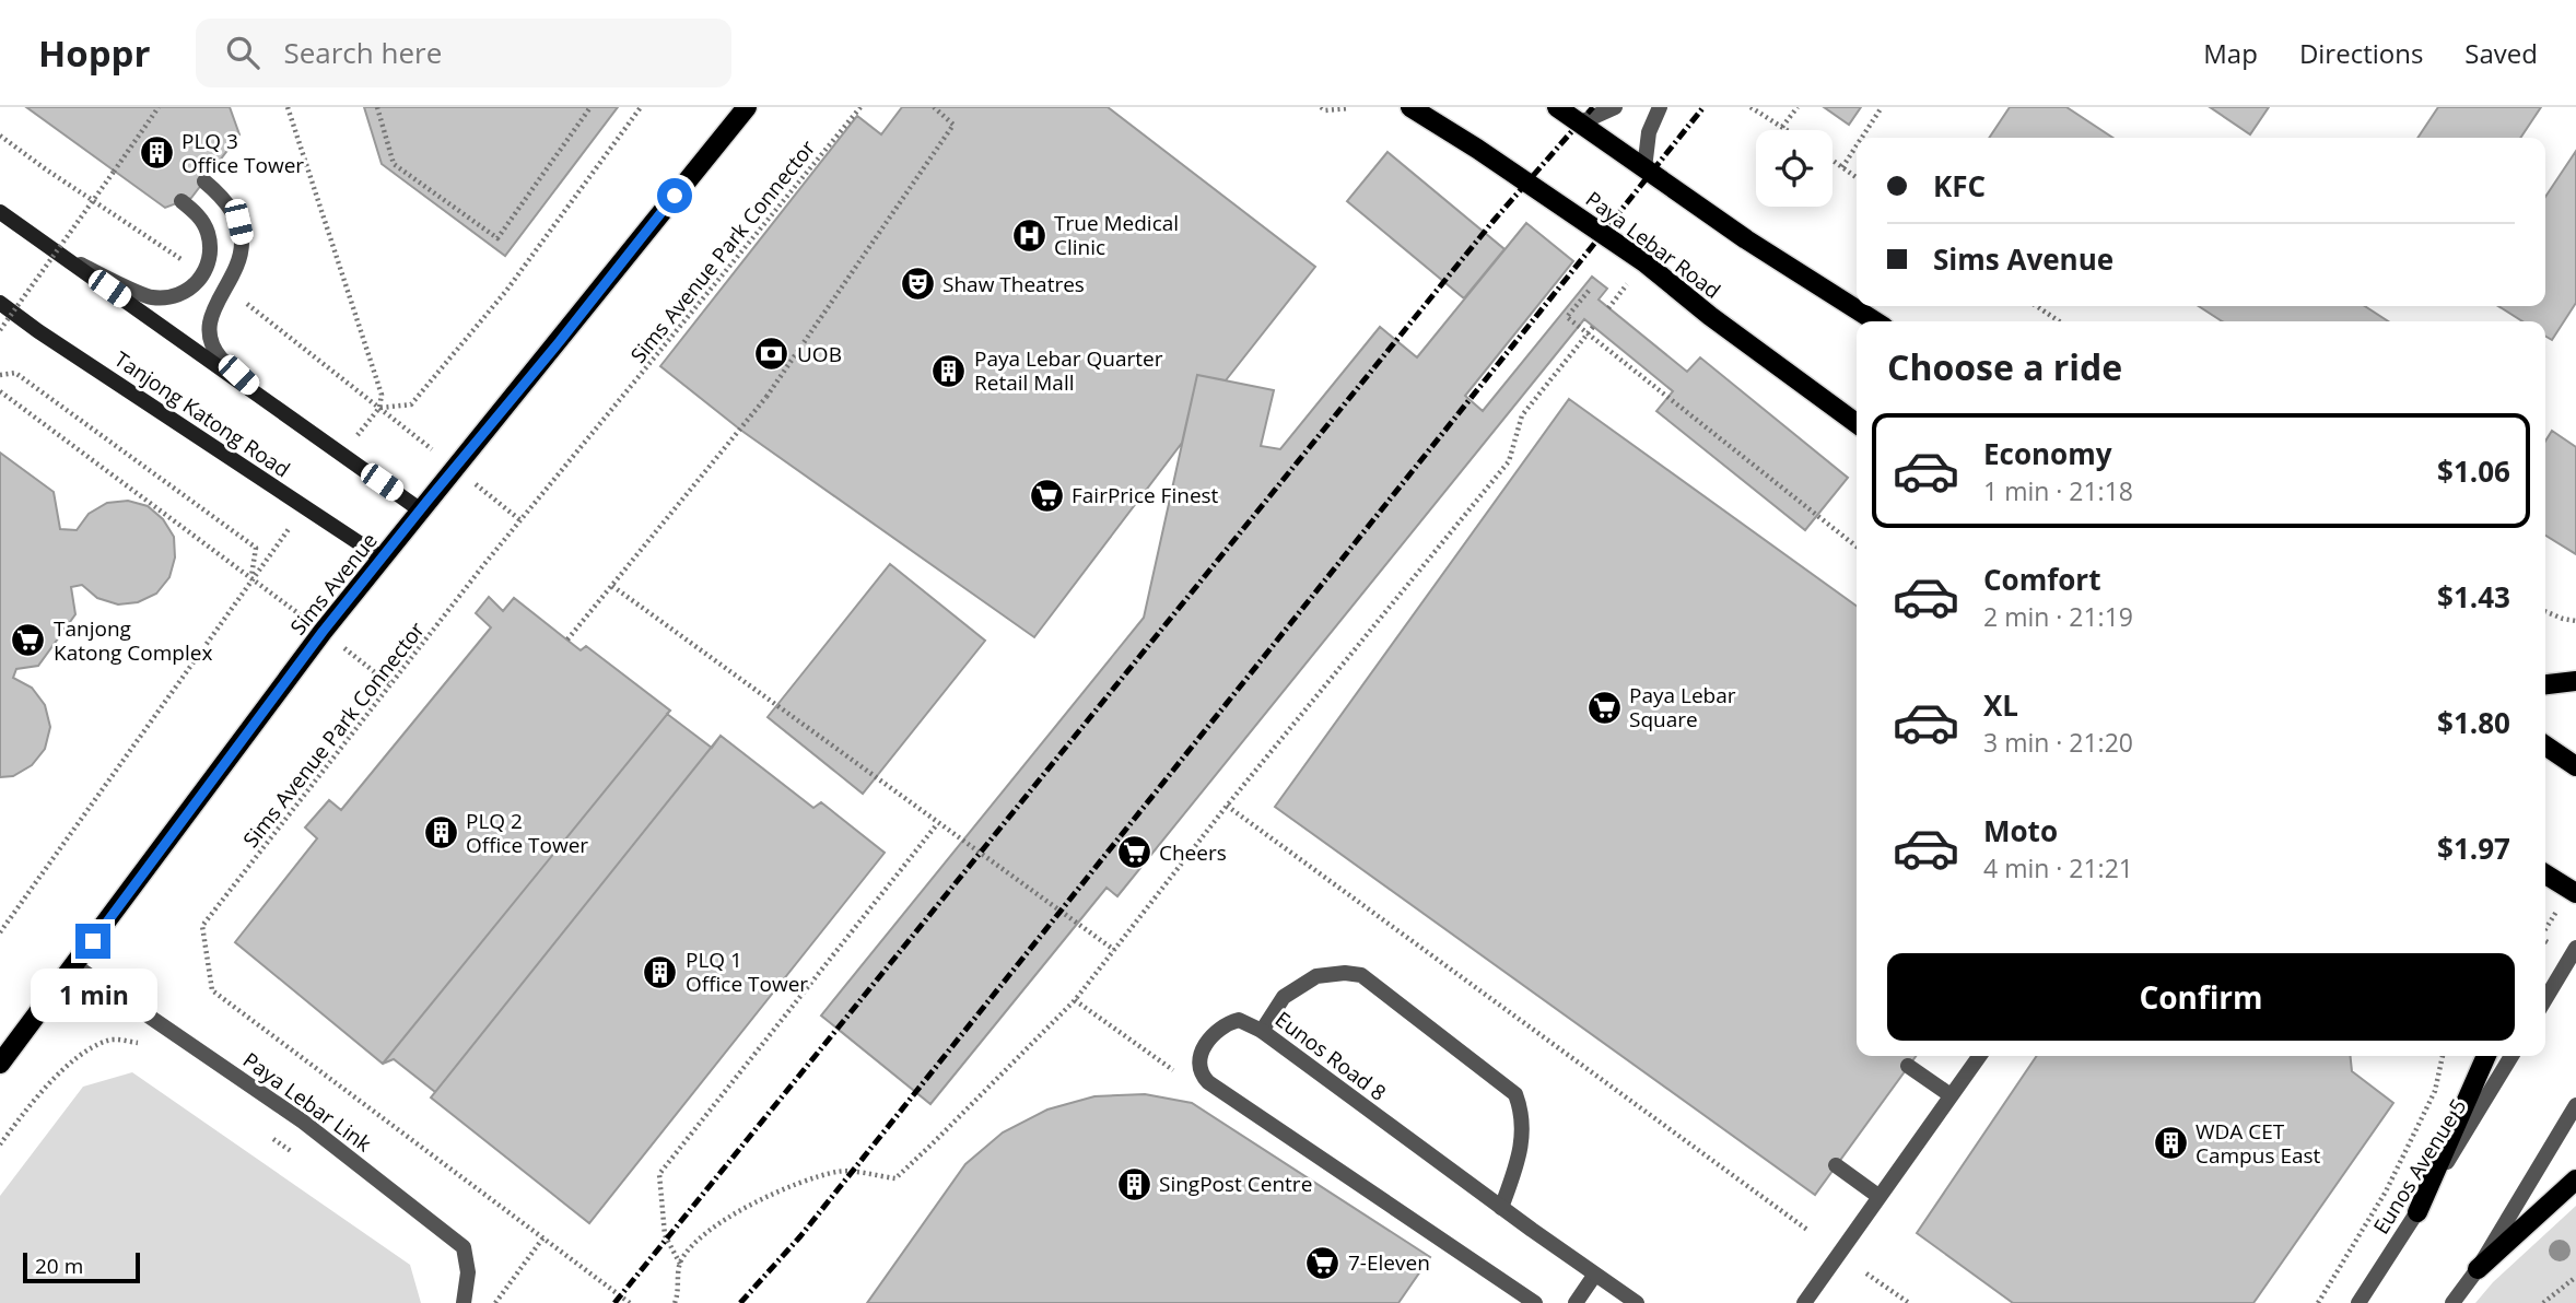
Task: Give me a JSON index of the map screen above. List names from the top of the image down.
{
  "streets": {
    "main road": ["Paya Lebar Road", "Tanjong Katong Road", "Sims Avenue"],
    "street": ["Eunos Road 8", "Paya Lebar Link", "Eunos Avenue 5"],
    "path": ["Sims Avenue Park Connector"]
  },
  "crossings": [
    ["Tanjong Katong Road", "Sims Avenue"],
    ["Sims Avenue", "Paya Lebar Link"]
  ],
  "places": {
    "building": [
      "PLQ 3 Office Tower",
      "Paya Lebar Quarter Retail Mall",
      "PLQ 2 Office Tower",
      "PLQ 1 Office Tower",
      "WDA CET Campus East",
      "SingPost Centre"
    ],
    "hospital": ["True Medical Clinic"],
    "theatre": ["Shaw Theatres"],
    "bank": ["UOB"],
    "supermarket": [
      "FairPrice Finest",
      "Tanjong Katong Complex",
      "Paya Lebar Square",
      "Cheers",
      "7-Eleven"
    ]
  },
  "scale_bar": "20 m",
  "page": {
    "header": "Hoppr",
    "search": "Search here",
    "nav": ["Map", "Directions", "Saved"],
    "banner": ["KFC", "Sims Avenue"],
    "heading": "Choose a ride",
    "list": [
      {
        "name": "Economy",
        "note": "1 min · 21:18",
        "value": "$1.06"
      },
      {
        "name": "Comfort",
        "note": "2 min · 21:19",
        "value": "$1.43"
      },
      {
        "name": "XL",
        "note": "3 min · 21:20",
        "value": "$1.80"
      },
      {
        "name": "Moto",
        "note": "4 min · 21:21",
        "value": "$1.97"
      }
    ],
    "buttons": "Confirm",
    "bubble": "1 min",
    "scale": "20 m"
  }
}
